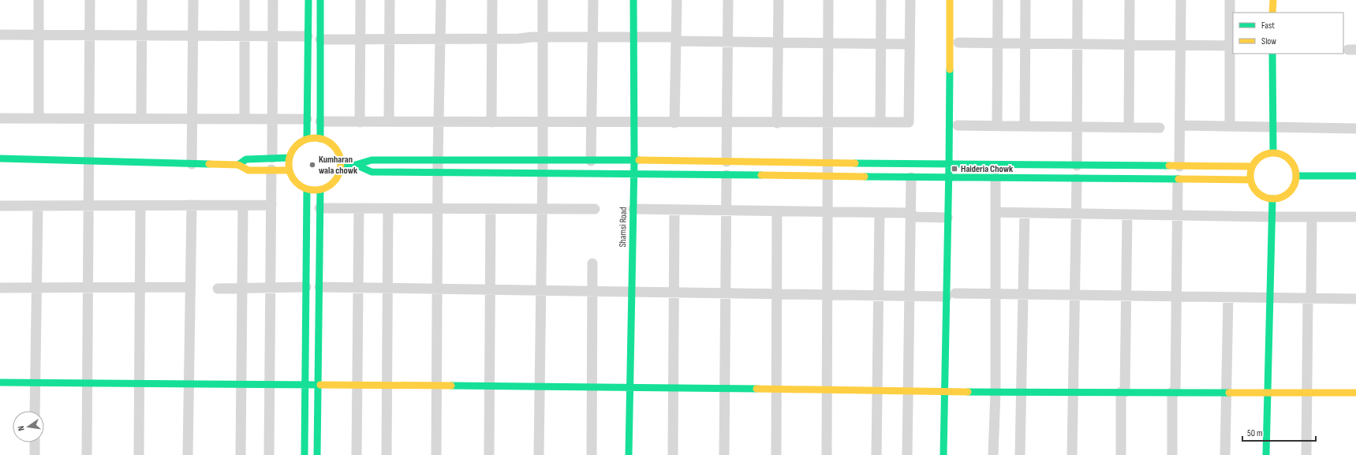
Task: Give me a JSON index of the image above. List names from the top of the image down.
{
  "streets": {
    "street": ["Shamsi Road"]
  },
  "places": {
    "other": ["Kumharan wala chowk"],
    "transit": ["Haideria Chowk"]
  },
  "legend": ["Fast", "Slow"],
  "scale_bar": "50 m",
  "north": "left"
}
